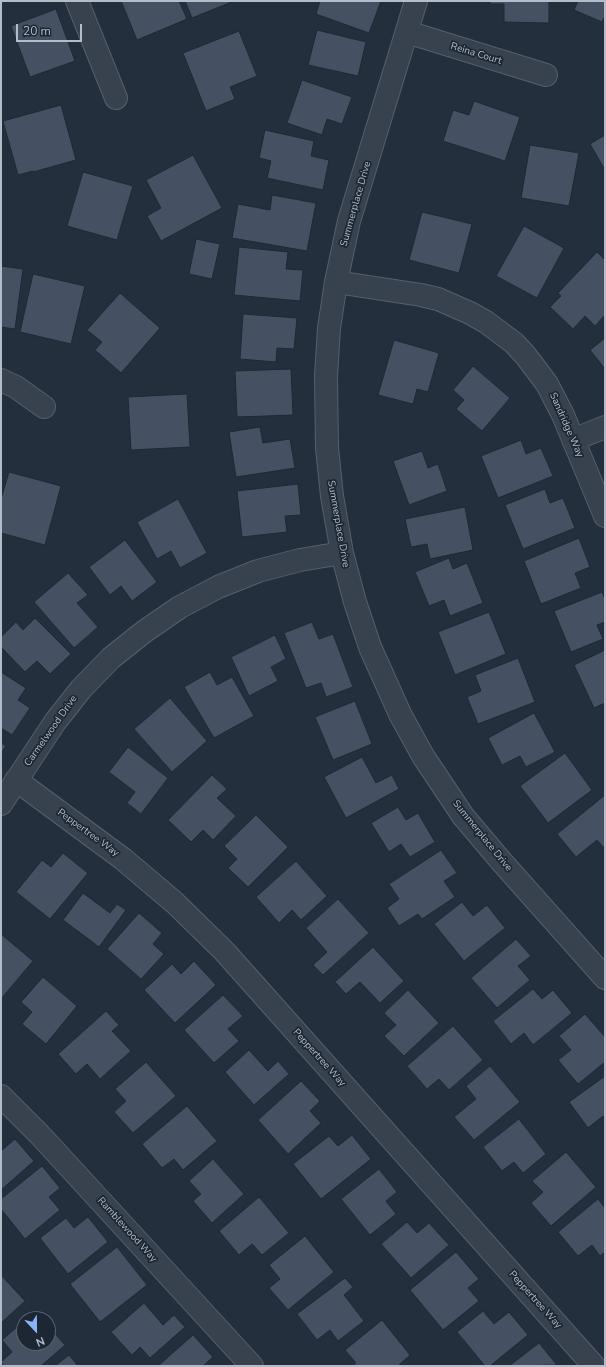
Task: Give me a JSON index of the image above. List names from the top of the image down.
{
  "streets": {
    "street": [
      "Reina Court",
      "Summerplace Drive",
      "Sandridge Way",
      "Carmelwood Drive",
      "Peppertree Way",
      "Ramblewood Way"
    ]
  },
  "crossings": [
    ["Reina Court", "Summerplace Drive"],
    ["Summerplace Drive", "Sandridge Way"],
    ["Summerplace Drive", "Carmelwood Drive"],
    ["Carmelwood Drive", "Peppertree Way"]
  ],
  "scale_bar": "20 m",
  "north": "bottom"
}
